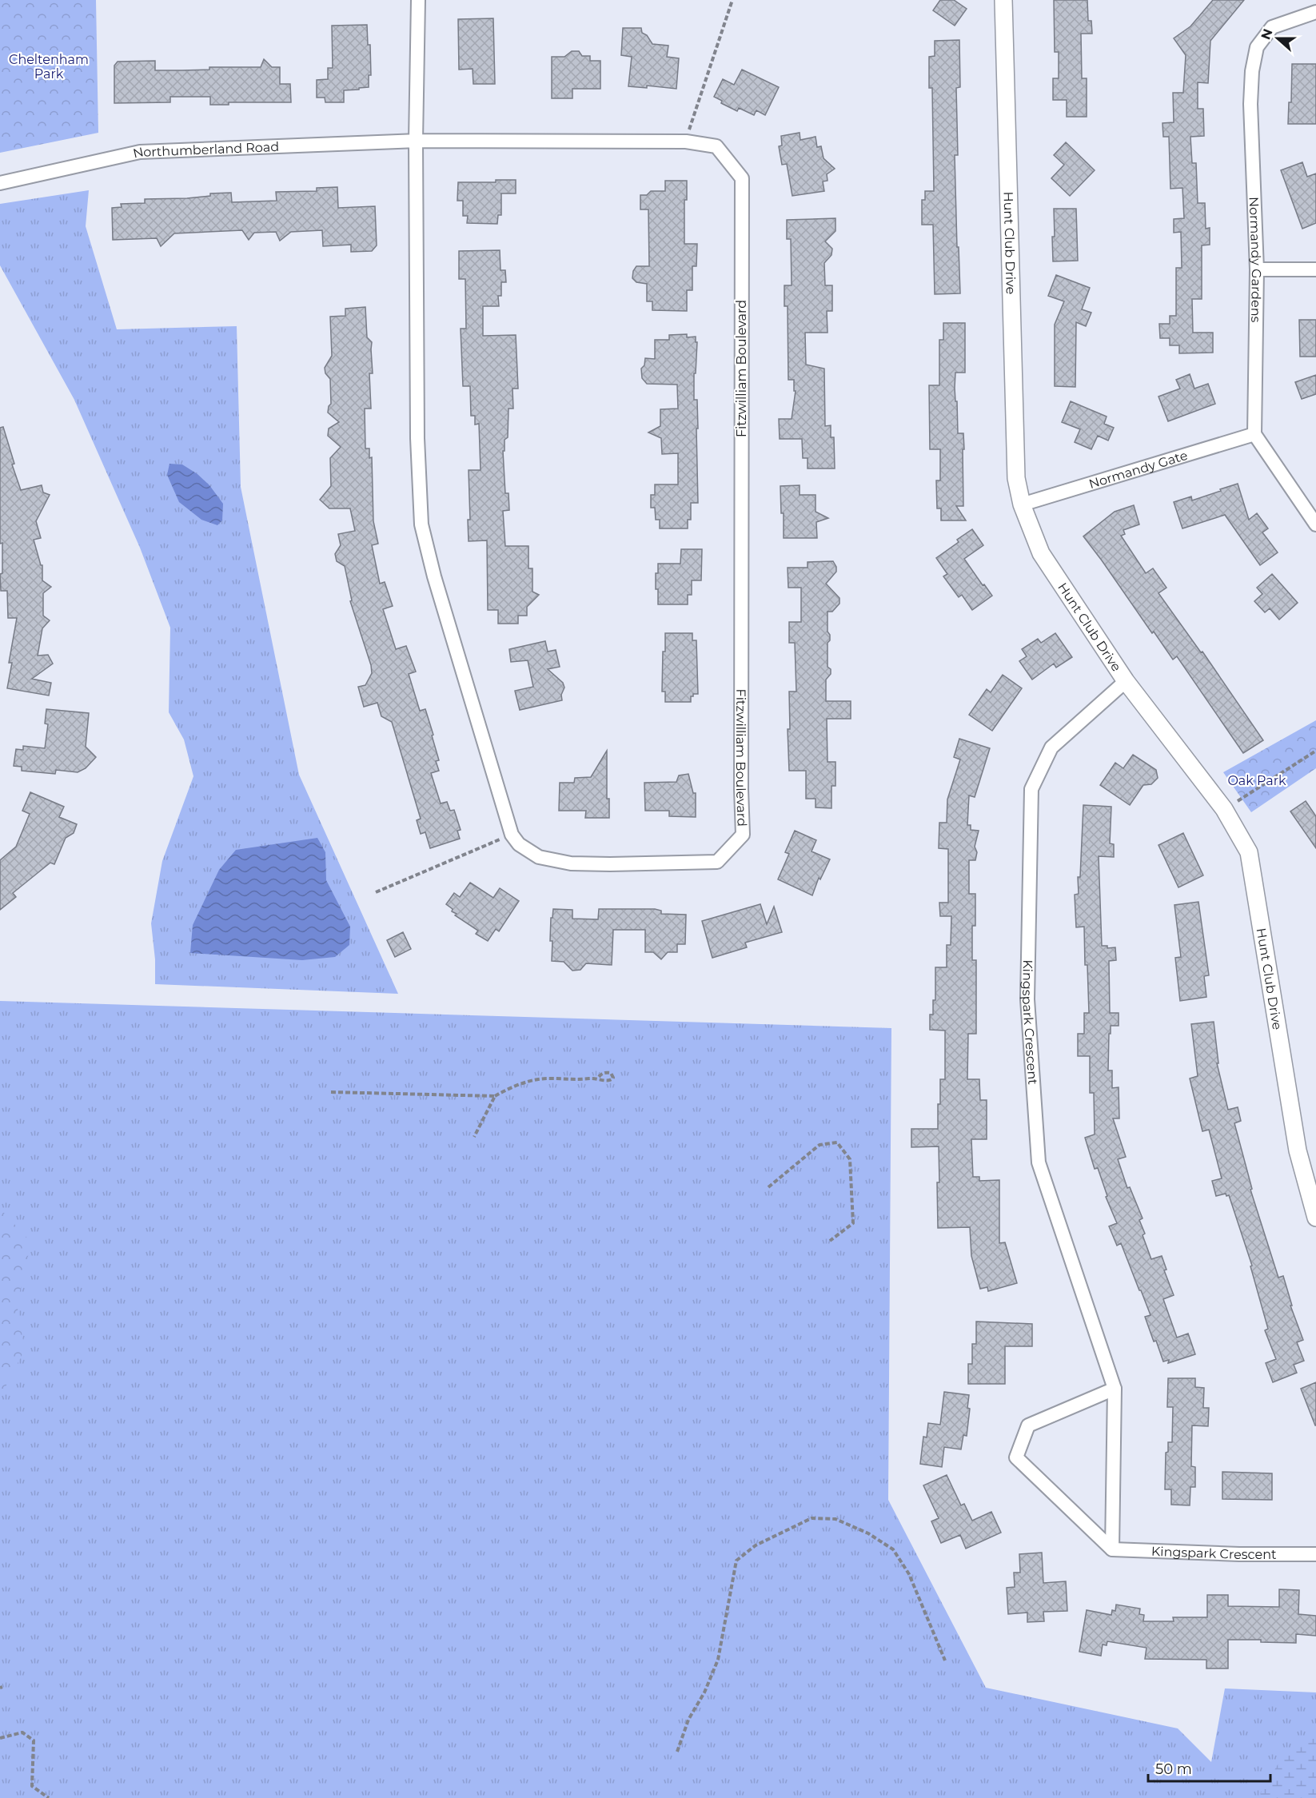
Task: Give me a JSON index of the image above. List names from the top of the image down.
{
  "streets": {
    "street": [
      "Northumberland Road",
      "Hunt Club Drive",
      "Normandy Gardens",
      "Fitzwilliam Boulevard",
      "Normandy Gate",
      "Kingspark Crescent"
    ]
  },
  "crossings": [
    ["Northumberland Road", "Fitzwilliam Boulevard"],
    ["Hunt Club Drive", "Normandy Gate"],
    ["Hunt Club Drive", "Kingspark Crescent"],
    ["Normandy Gardens", "Normandy Gate"]
  ],
  "parks": ["Cheltenham Park", "Oak Park"],
  "scale_bar": "50 m",
  "north": "left"
}
